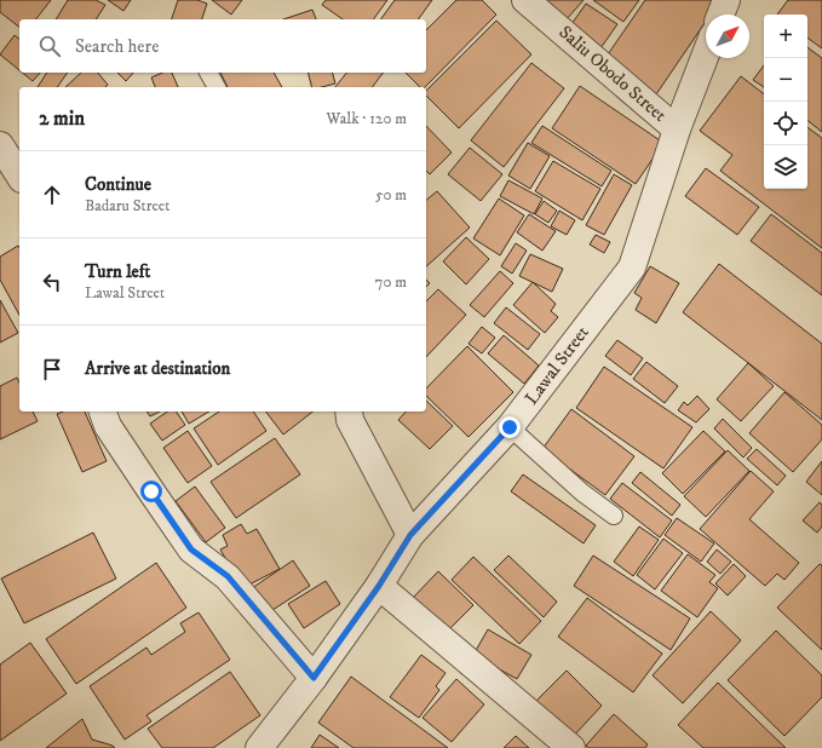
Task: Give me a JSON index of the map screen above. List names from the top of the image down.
{
  "streets": {
    "street": ["Saliu Obodo Street", "Lawal Street"]
  },
  "crossings": [
    ["Saliu Obodo Street", "Lawal Street"]
  ],
  "north": "top right",
  "page": {
    "map_buttons": ["+", "−"],
    "search": "Search here",
    "heading": ["2 min", "Walk · 120 m"],
    "list": [
      ["Continue", "Badaru Street", "50 m"],
      ["Turn left", "Lawal Street", "70 m"],
      "Arrive at destination"
    ]
  }
}
